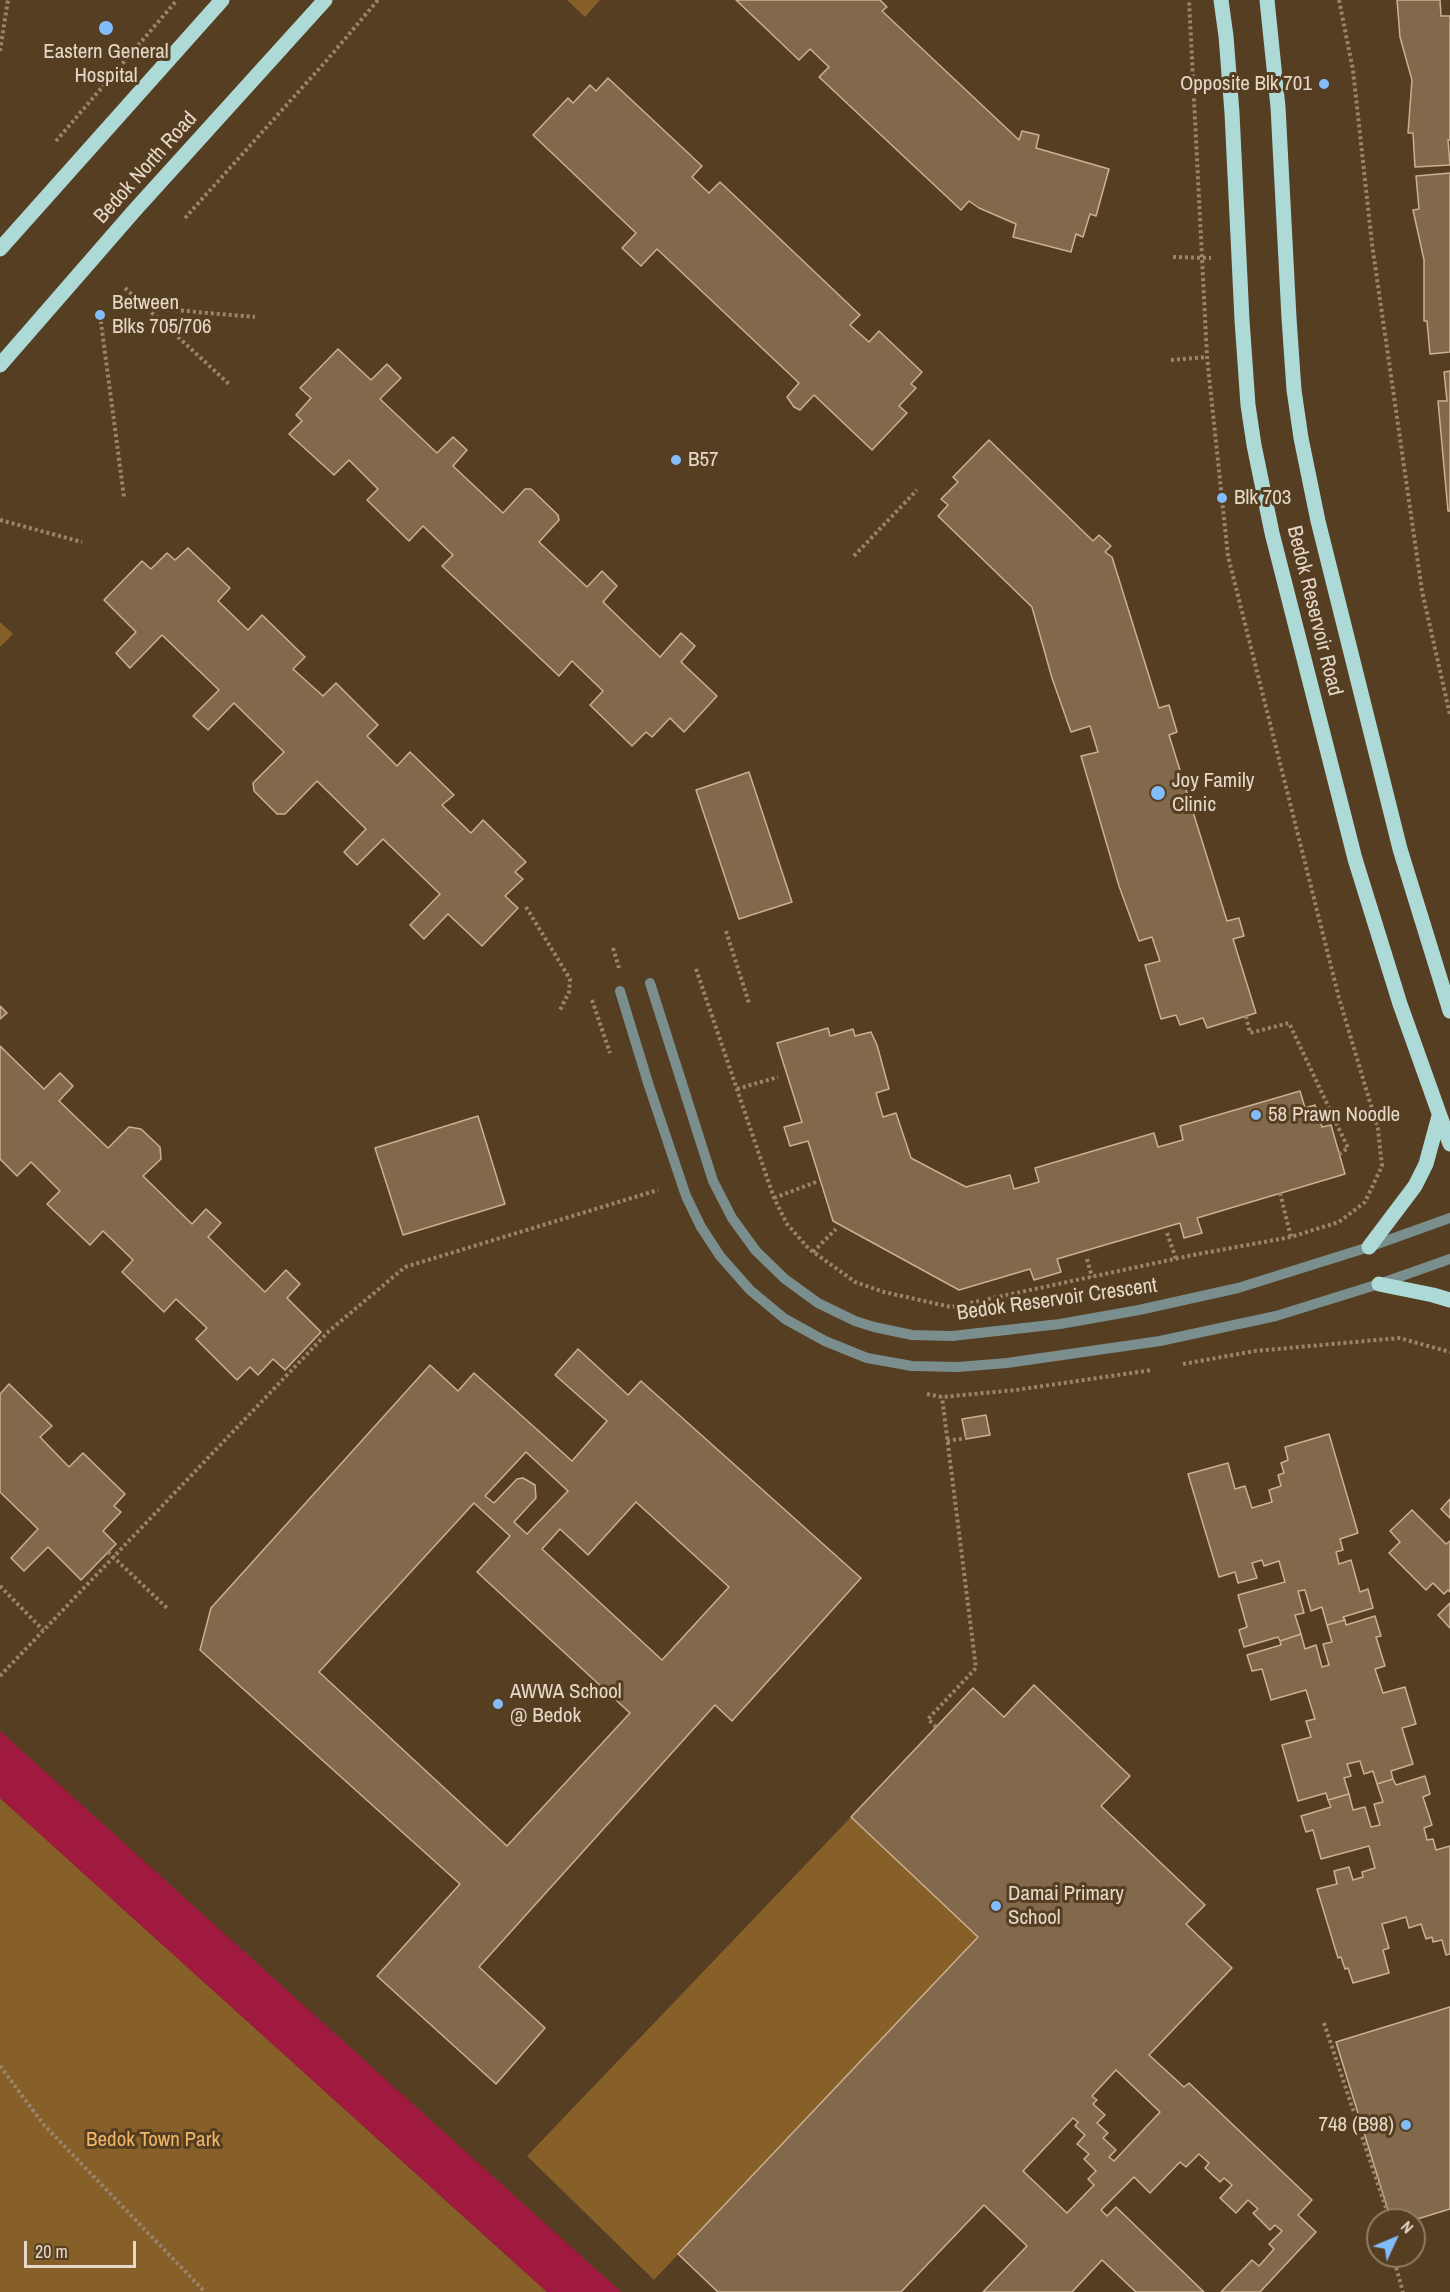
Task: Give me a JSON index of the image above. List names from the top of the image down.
{
  "streets": {
    "main road": ["Bedok North Road", "Bedok Reservoir Road"],
    "street": ["Bedok Reservoir Crescent"]
  },
  "parks": ["Bedok Town Park"],
  "places": [
    "Eastern General Hospital",
    "Opposite Blk 701",
    "Between Blks 705/706",
    "B57",
    "Blk 703",
    "Joy Family Clinic",
    "58 Prawn Noodle",
    "AWWA School @ Bedok",
    "Damai Primary School",
    "748 (B98)"
  ],
  "scale_bar": "20 m",
  "north": "top right"
}
